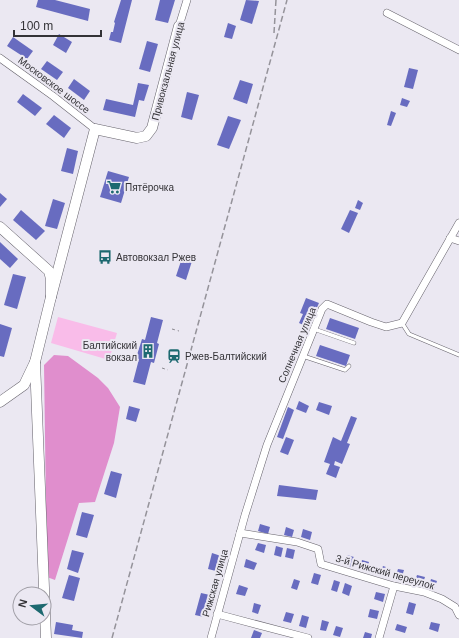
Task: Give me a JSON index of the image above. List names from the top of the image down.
{
  "streets": {
    "street": [
      "Привокзальная улица",
      "Московское шоссе",
      "Солнечная улица",
      "3-й Рижский переулок",
      "Рижская улица"
    ]
  },
  "crossings": [
    ["Привокзальная улица", "Московское шоссе"],
    ["Солнечная улица", "3-й Рижский переулок"],
    ["Солнечная улица", "Рижская улица"],
    ["3-й Рижский переулок", "Рижская улица"]
  ],
  "places": {
    "supermarket": ["Пятёрочка"],
    "bus stop": ["Автовокзал Ржев"],
    "building": ["Балтийский вокзал"],
    "station": ["Ржев-Балтийский"]
  },
  "scale_bar": "100 m",
  "north": "left"
}
